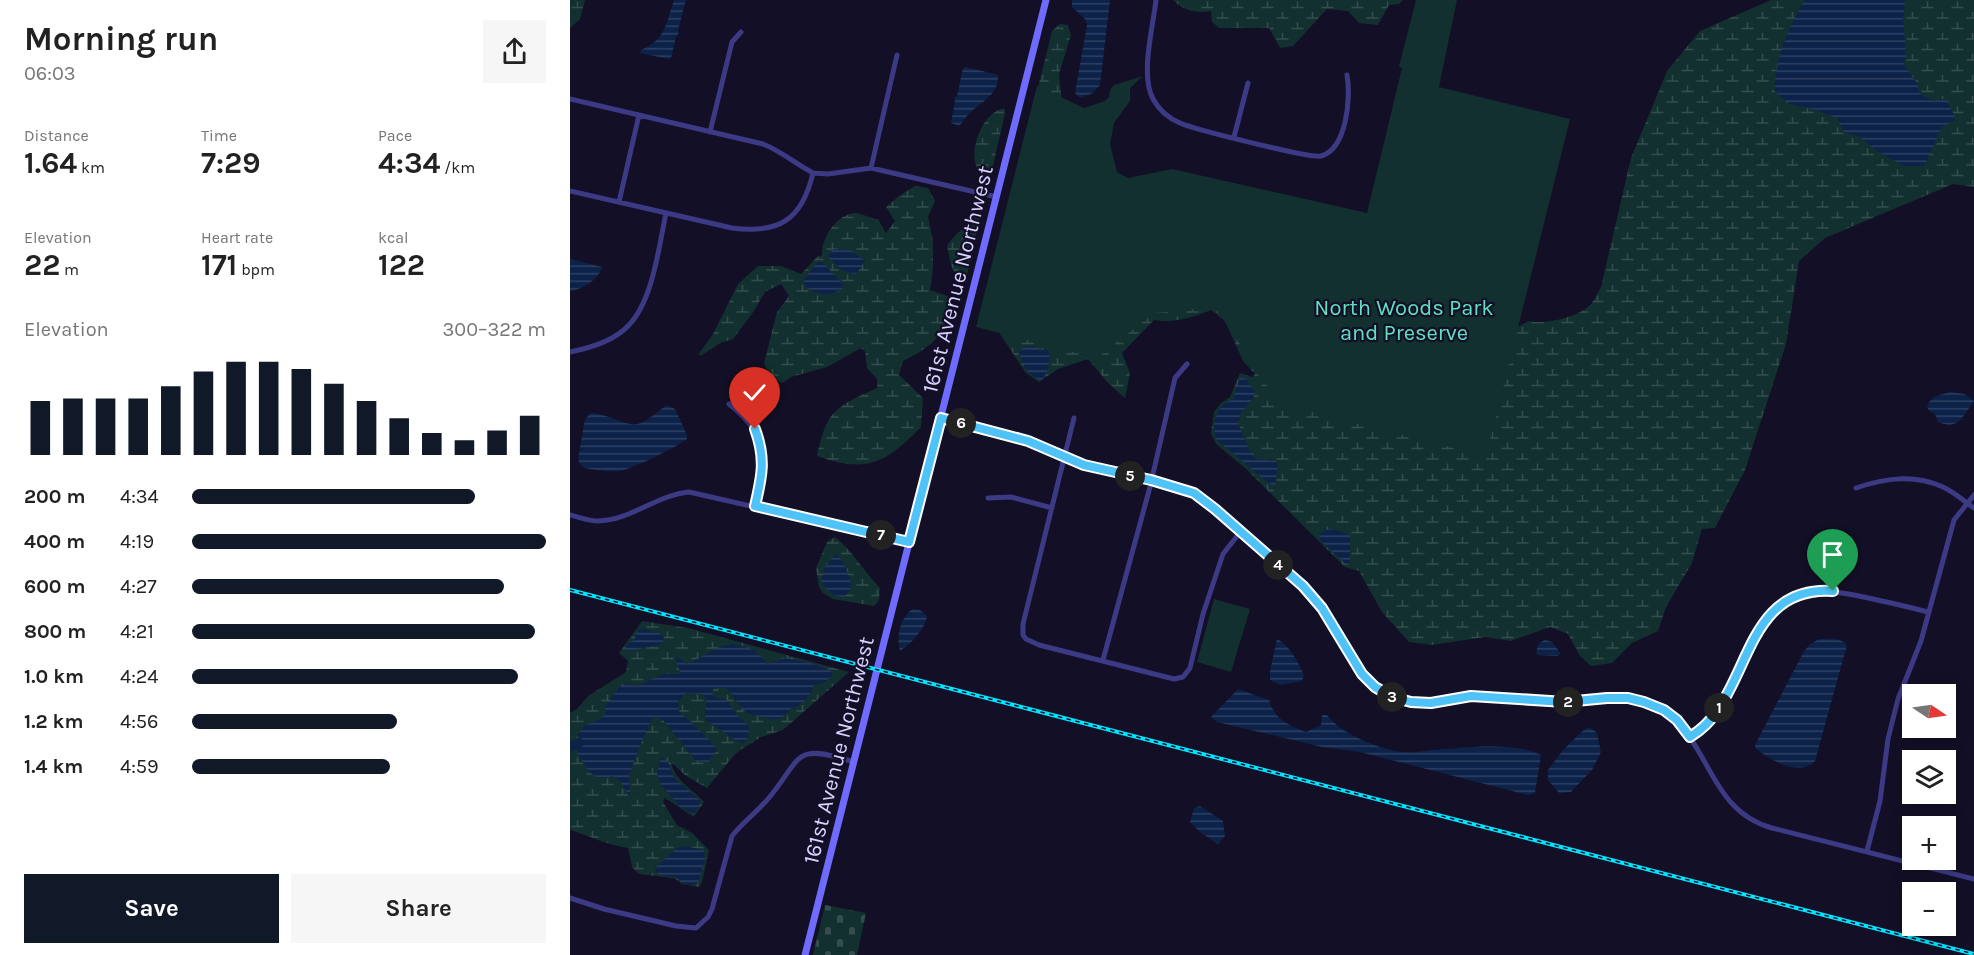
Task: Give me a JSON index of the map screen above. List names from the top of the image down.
{
  "streets": {
    "main road": ["161st Avenue Northwest"]
  },
  "parks": ["North Woods Park and Preserve"],
  "north": "right",
  "page": {
    "heading": ["Morning run", "06:03"],
    "stats": [
      ["Distance", "1.64 km"],
      ["Time", "7:29"],
      ["Pace", "4:34 /km"],
      ["Elevation", "22 m"],
      ["Heart rate", "171 bpm"],
      ["kcal", "122"]
    ],
    "chart": ["Elevation", "300–322 m"],
    "pins": [
      "6",
      "5",
      "7",
      "4",
      "3",
      "2",
      "1"
    ],
    "list": [
      {
        "name": "200 m",
        "note": "4:34"
      },
      {
        "name": "400 m",
        "note": "4:19"
      },
      {
        "name": "600 m",
        "note": "4:27"
      },
      {
        "name": "800 m",
        "note": "4:21"
      },
      {
        "name": "1.0 km",
        "note": "4:24"
      },
      {
        "name": "1.2 km",
        "note": "4:56"
      },
      {
        "name": "1.4 km",
        "note": "4:59"
      }
    ],
    "map_buttons": ["+", "−"],
    "buttons": ["Save", "Share"]
  }
}
